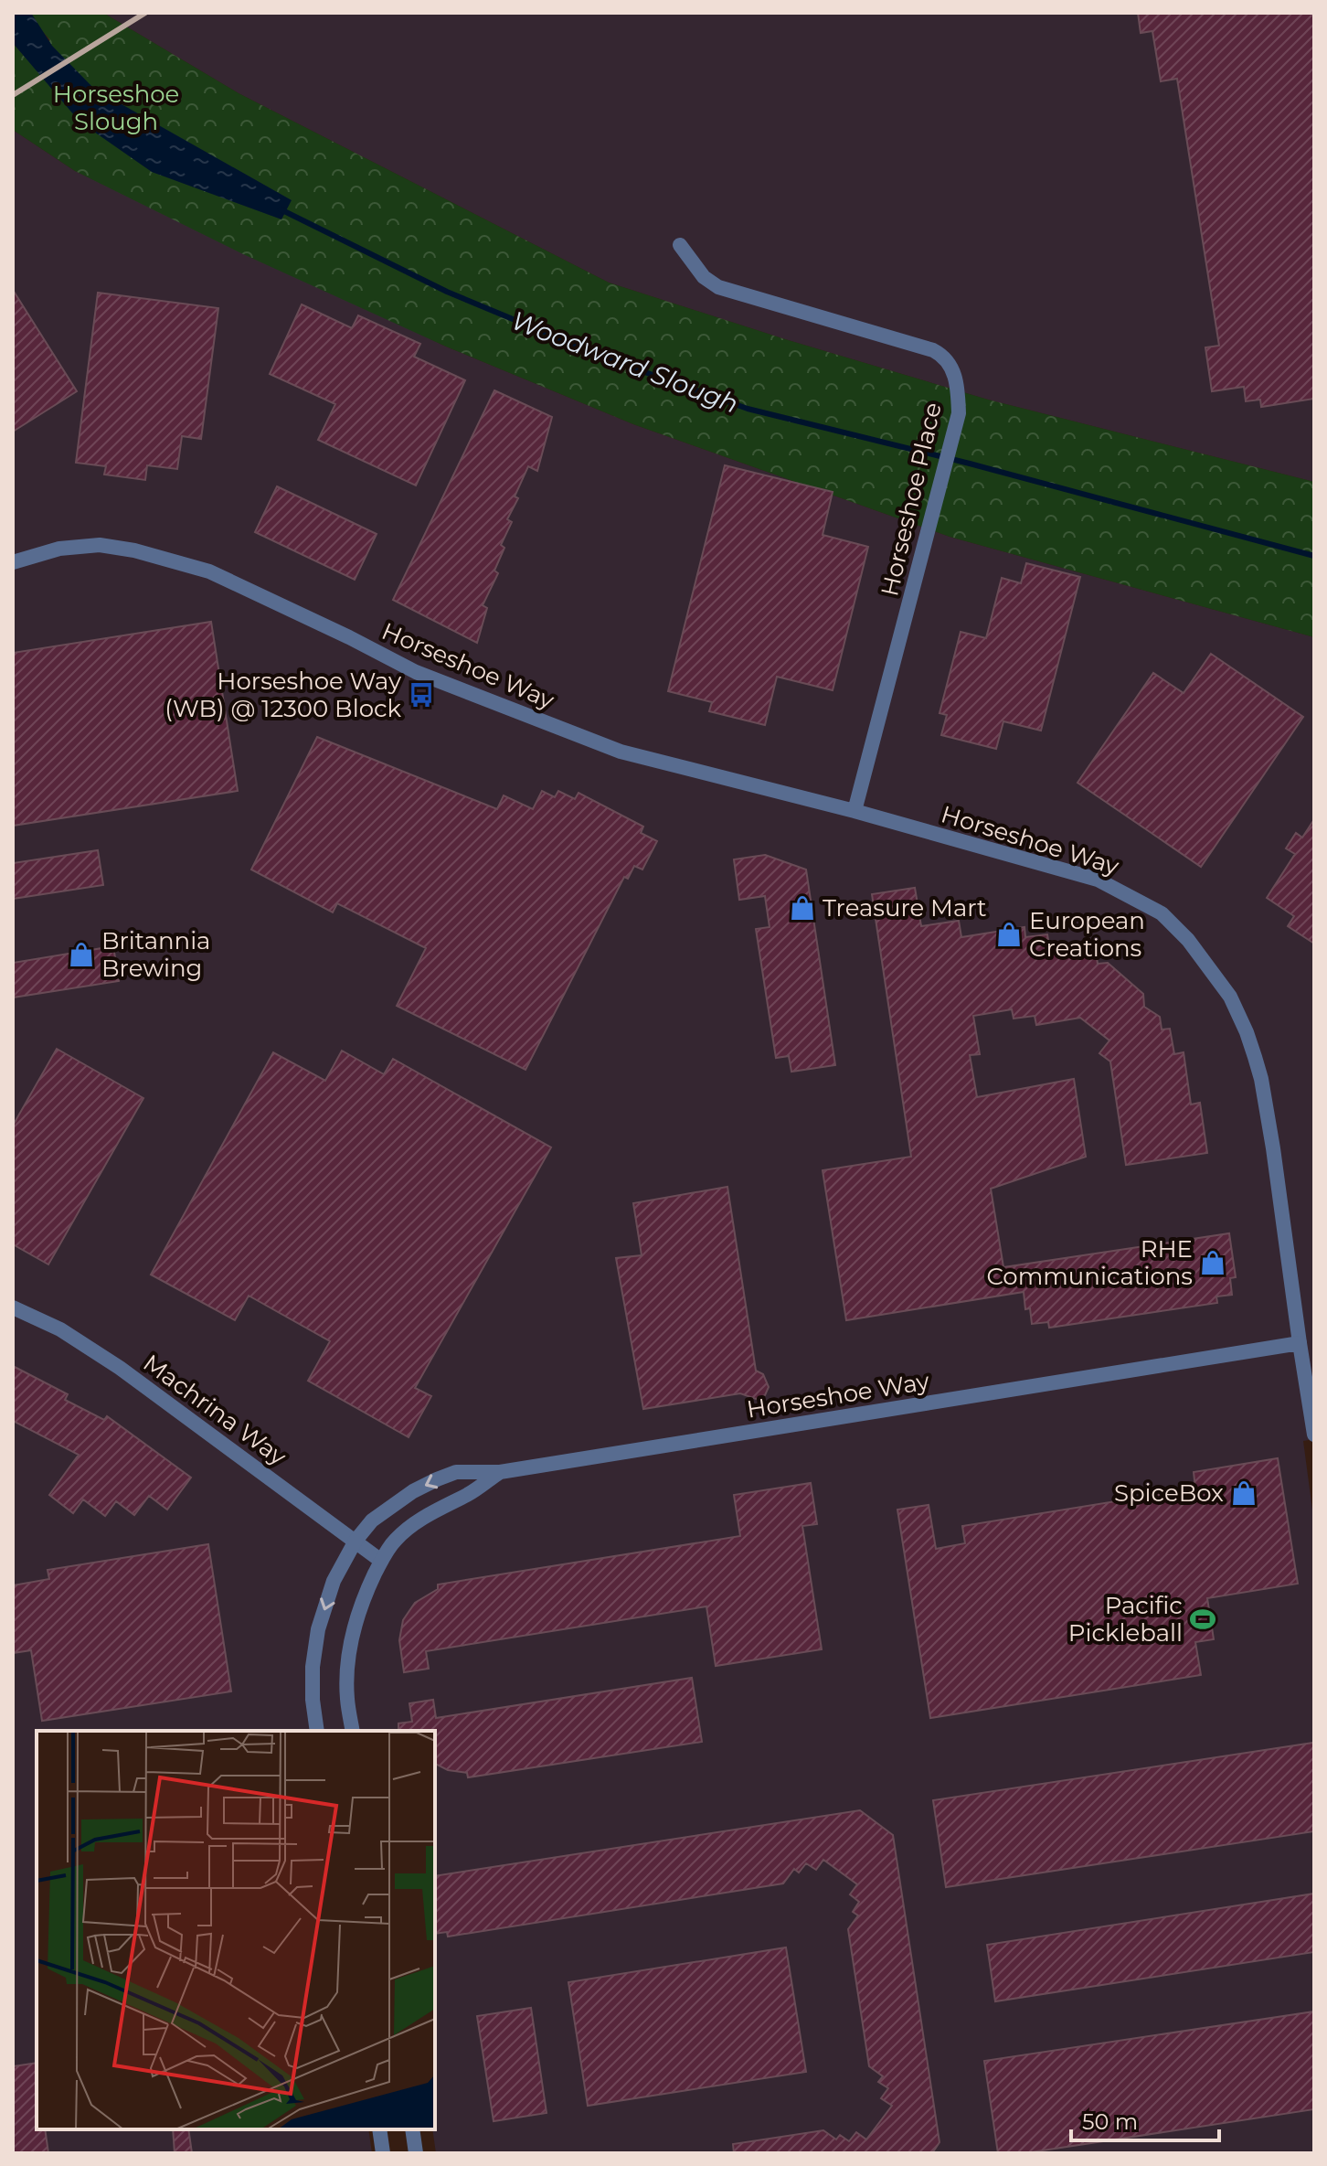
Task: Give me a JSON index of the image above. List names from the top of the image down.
{
  "streets": {
    "street": ["Horseshoe Place", "Horseshoe Way", "Machrina Way"]
  },
  "crossings": [
    ["Horseshoe Place", "Horseshoe Way"],
    ["Horseshoe Way", "Machrina Way"]
  ],
  "water": ["Woodward Slough"],
  "parks": ["Horseshoe Slough"],
  "places": {
    "bus stop": ["Horseshoe Way (WB) @ 12300 Block"],
    "shop": [
      "Treasure Mart",
      "European Creations",
      "Britannia Brewing",
      "RHE Communications",
      "SpiceBox"
    ],
    "sports": ["Pacific Pickleball"]
  },
  "scale_bar": "50 m"
}
